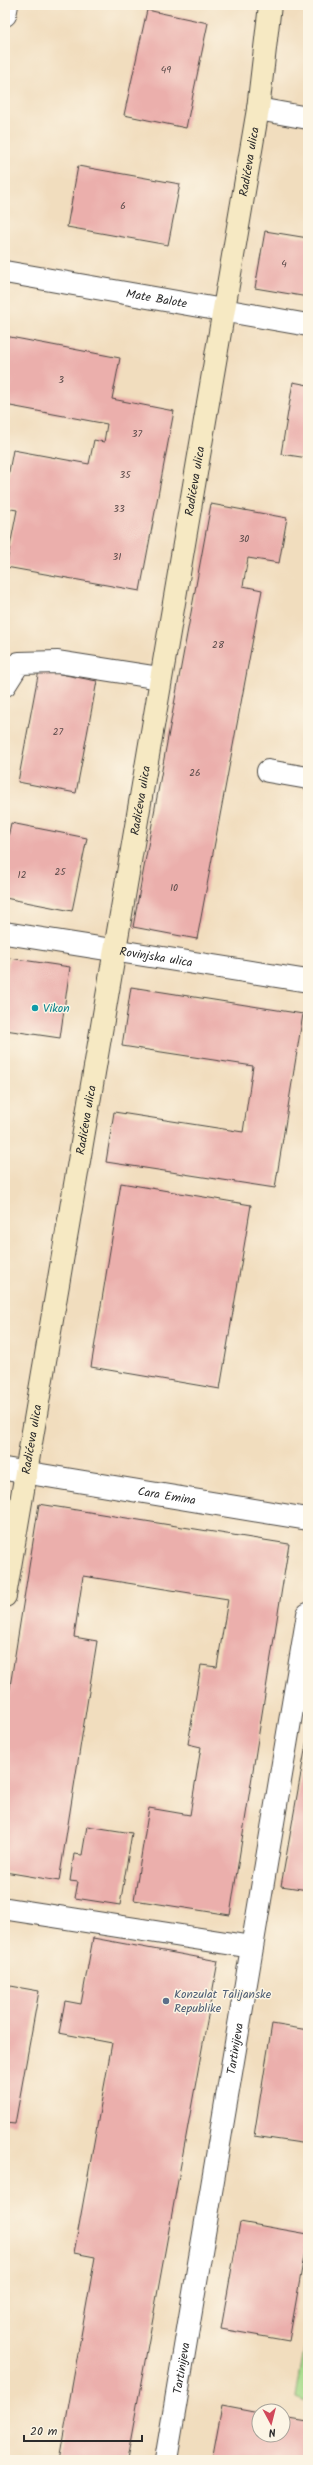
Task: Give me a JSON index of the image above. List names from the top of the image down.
{
  "streets": {
    "main road": ["Radićeva ulica"],
    "street": [
      "Mate Balote",
      "Rovinjska ulica",
      "Cara Emina",
      "Tartinijeva"
    ]
  },
  "crossings": [
    ["Radićeva ulica", "Mate Balote"],
    ["Radićeva ulica", "Rovinjska ulica"],
    ["Radićeva ulica", "Cara Emina"]
  ],
  "places": ["Vikon", "Konzulat Talijanske Republike"],
  "house_numbers": [
    "49",
    "6",
    "4",
    "3",
    "37",
    "35",
    "33",
    "30",
    "31",
    "28",
    "27",
    "26",
    "25",
    "12",
    "10"
  ],
  "scale_bar": "20 m",
  "north": "bottom"
}
